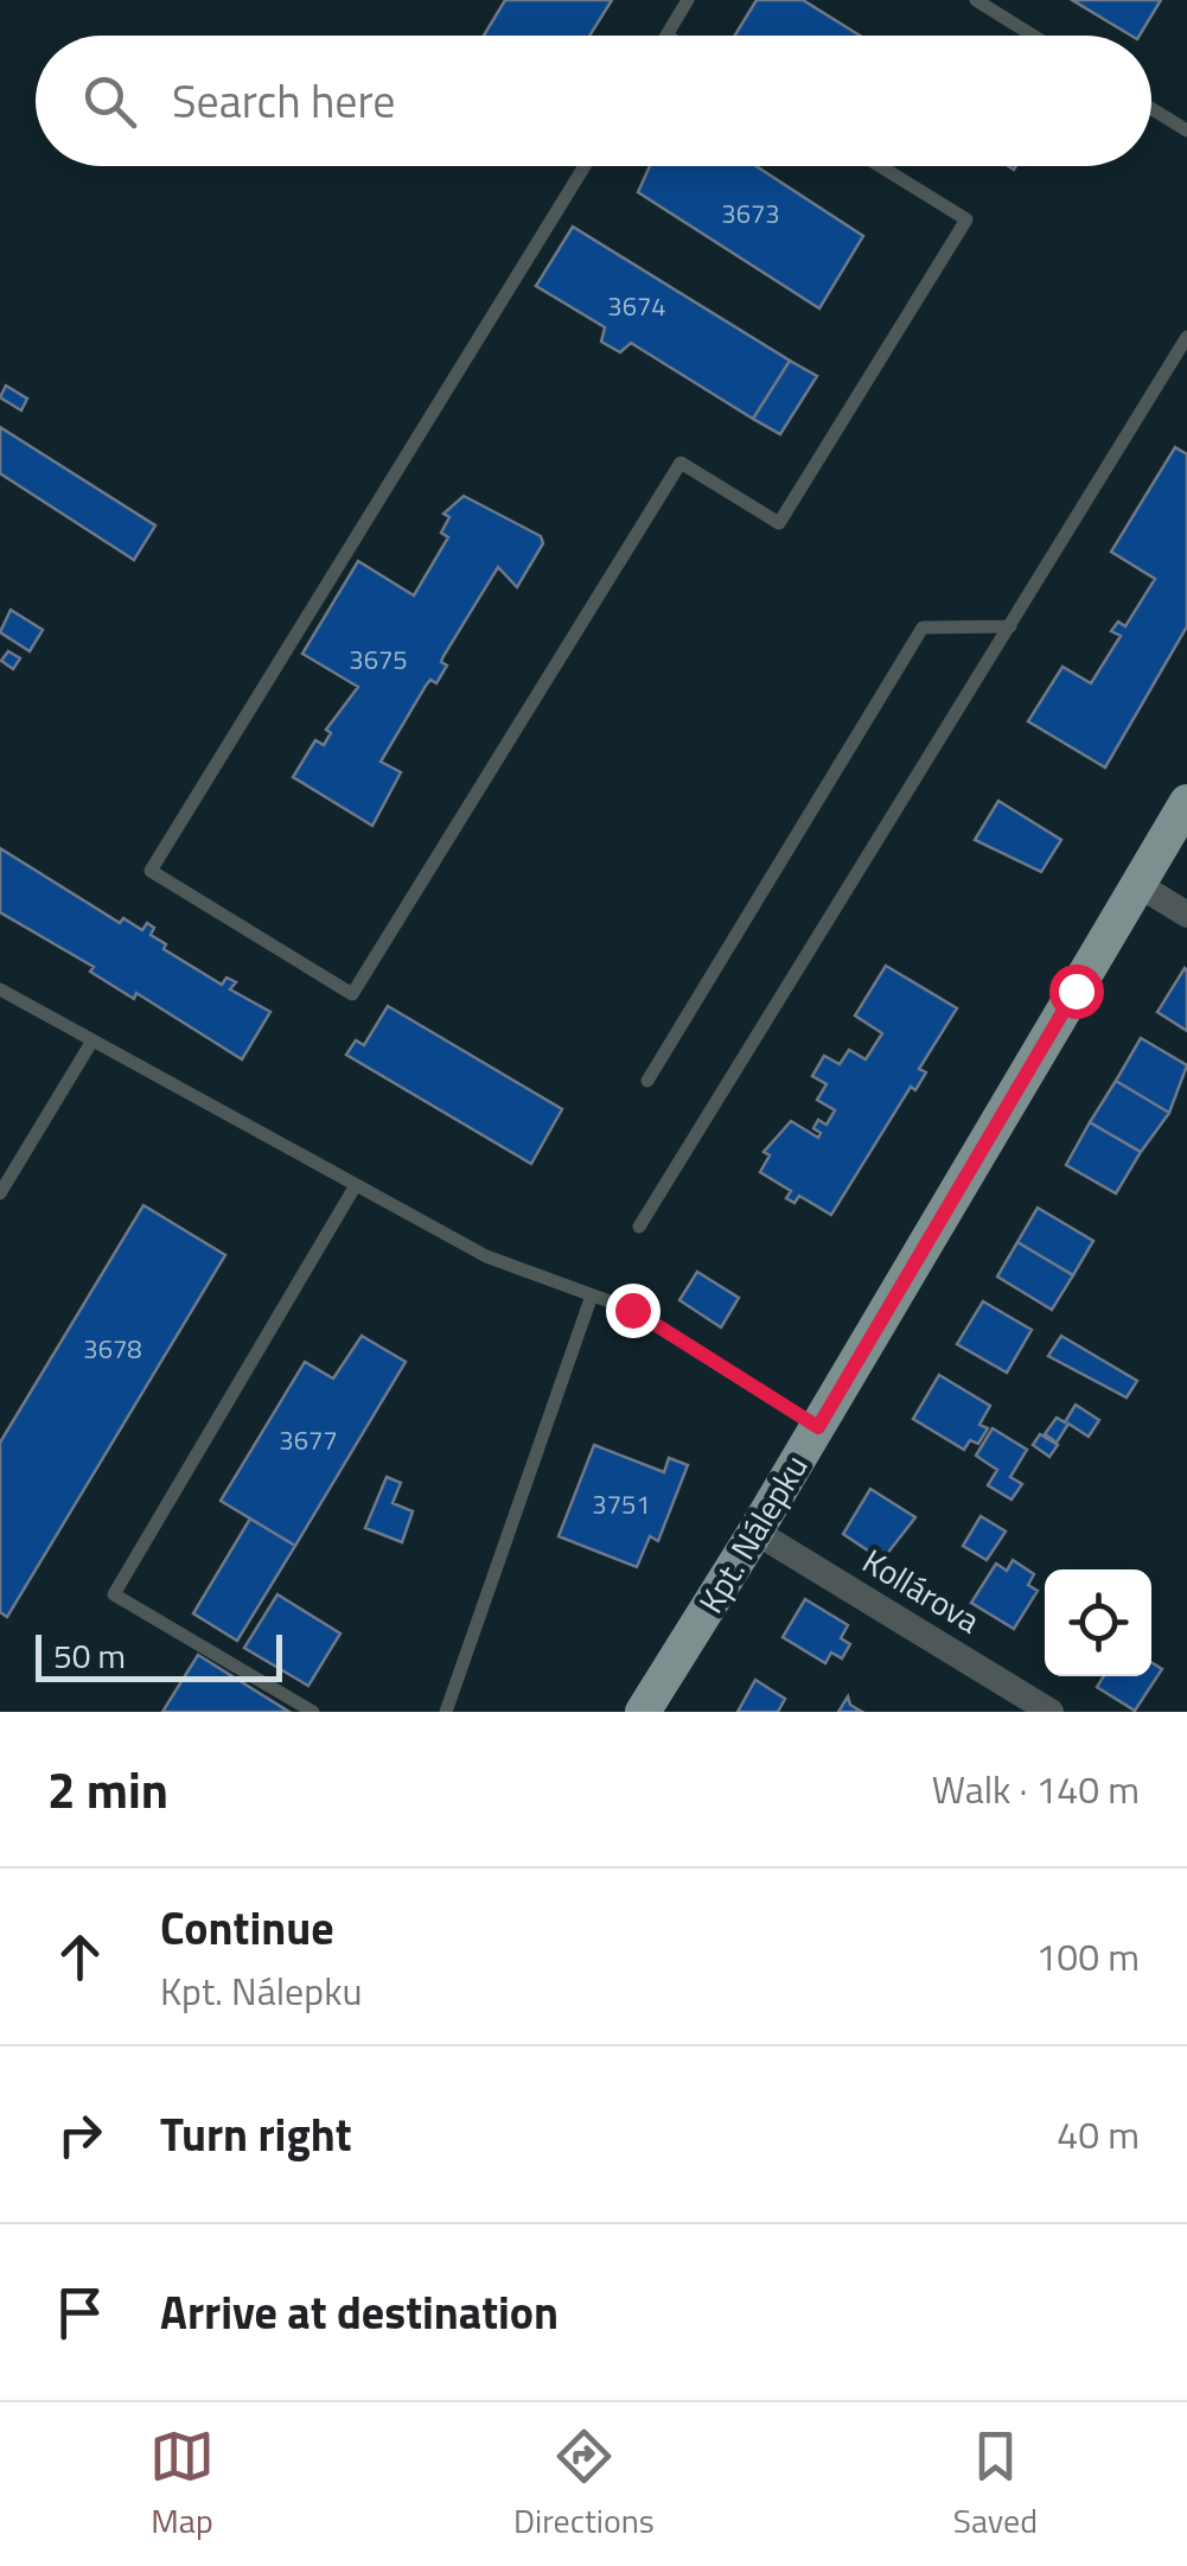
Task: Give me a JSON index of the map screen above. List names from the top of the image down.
{
  "streets": {
    "main road": ["Kpt. Nálepku"],
    "street": ["Kollárova"]
  },
  "crossings": [
    ["Kpt. Nálepku", "Kollárova"]
  ],
  "house_numbers": [
    "3673",
    "3674",
    "3675",
    "3678",
    "3677",
    "3751"
  ],
  "scale_bar": "50 m",
  "page": {
    "search": "Search here",
    "scale": "50 m",
    "heading": ["2 min", "Walk · 140 m"],
    "list": [
      ["Continue", "Kpt. Nálepku", "100 m"],
      ["Turn right", "40 m"],
      "Arrive at destination"
    ],
    "nav": ["Map", "Directions", "Saved"]
  }
}
